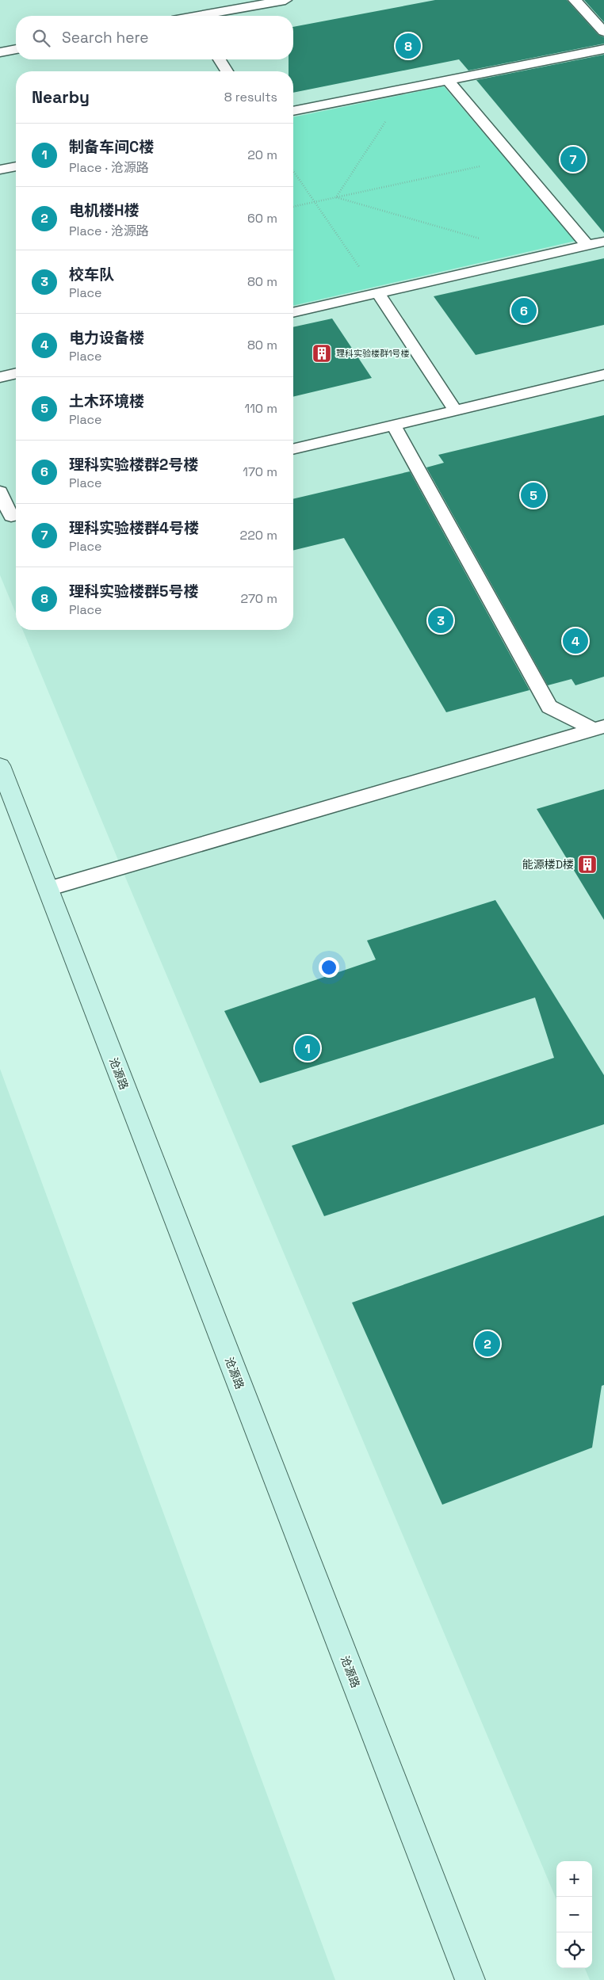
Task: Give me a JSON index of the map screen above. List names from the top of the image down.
{
  "streets": {
    "street": ["沧源路"]
  },
  "places": {
    "building": ["理科实验楼群1号楼", "能源楼D楼"]
  },
  "page": {
    "search": "Search here",
    "pins": [
      "8",
      "7",
      "6",
      "5",
      "3",
      "4",
      "1",
      "2"
    ],
    "heading": ["Nearby", "8 results"],
    "list": [
      {
        "mark": "1",
        "name": "制备车间C楼",
        "note": "Place · 沧源路",
        "value": "20 m"
      },
      {
        "mark": "2",
        "name": "电机楼H楼",
        "note": "Place · 沧源路",
        "value": "60 m"
      },
      {
        "mark": "3",
        "name": "校车队",
        "note": "Place",
        "value": "80 m"
      },
      {
        "mark": "4",
        "name": "电力设备楼",
        "note": "Place",
        "value": "80 m"
      },
      {
        "mark": "5",
        "name": "土木环境楼",
        "note": "Place",
        "value": "110 m"
      },
      {
        "mark": "6",
        "name": "理科实验楼群2号楼",
        "note": "Place",
        "value": "170 m"
      },
      {
        "mark": "7",
        "name": "理科实验楼群4号楼",
        "note": "Place",
        "value": "220 m"
      },
      {
        "mark": "8",
        "name": "理科实验楼群5号楼",
        "note": "Place",
        "value": "270 m"
      }
    ],
    "map_buttons": ["+", "−"]
  }
}
